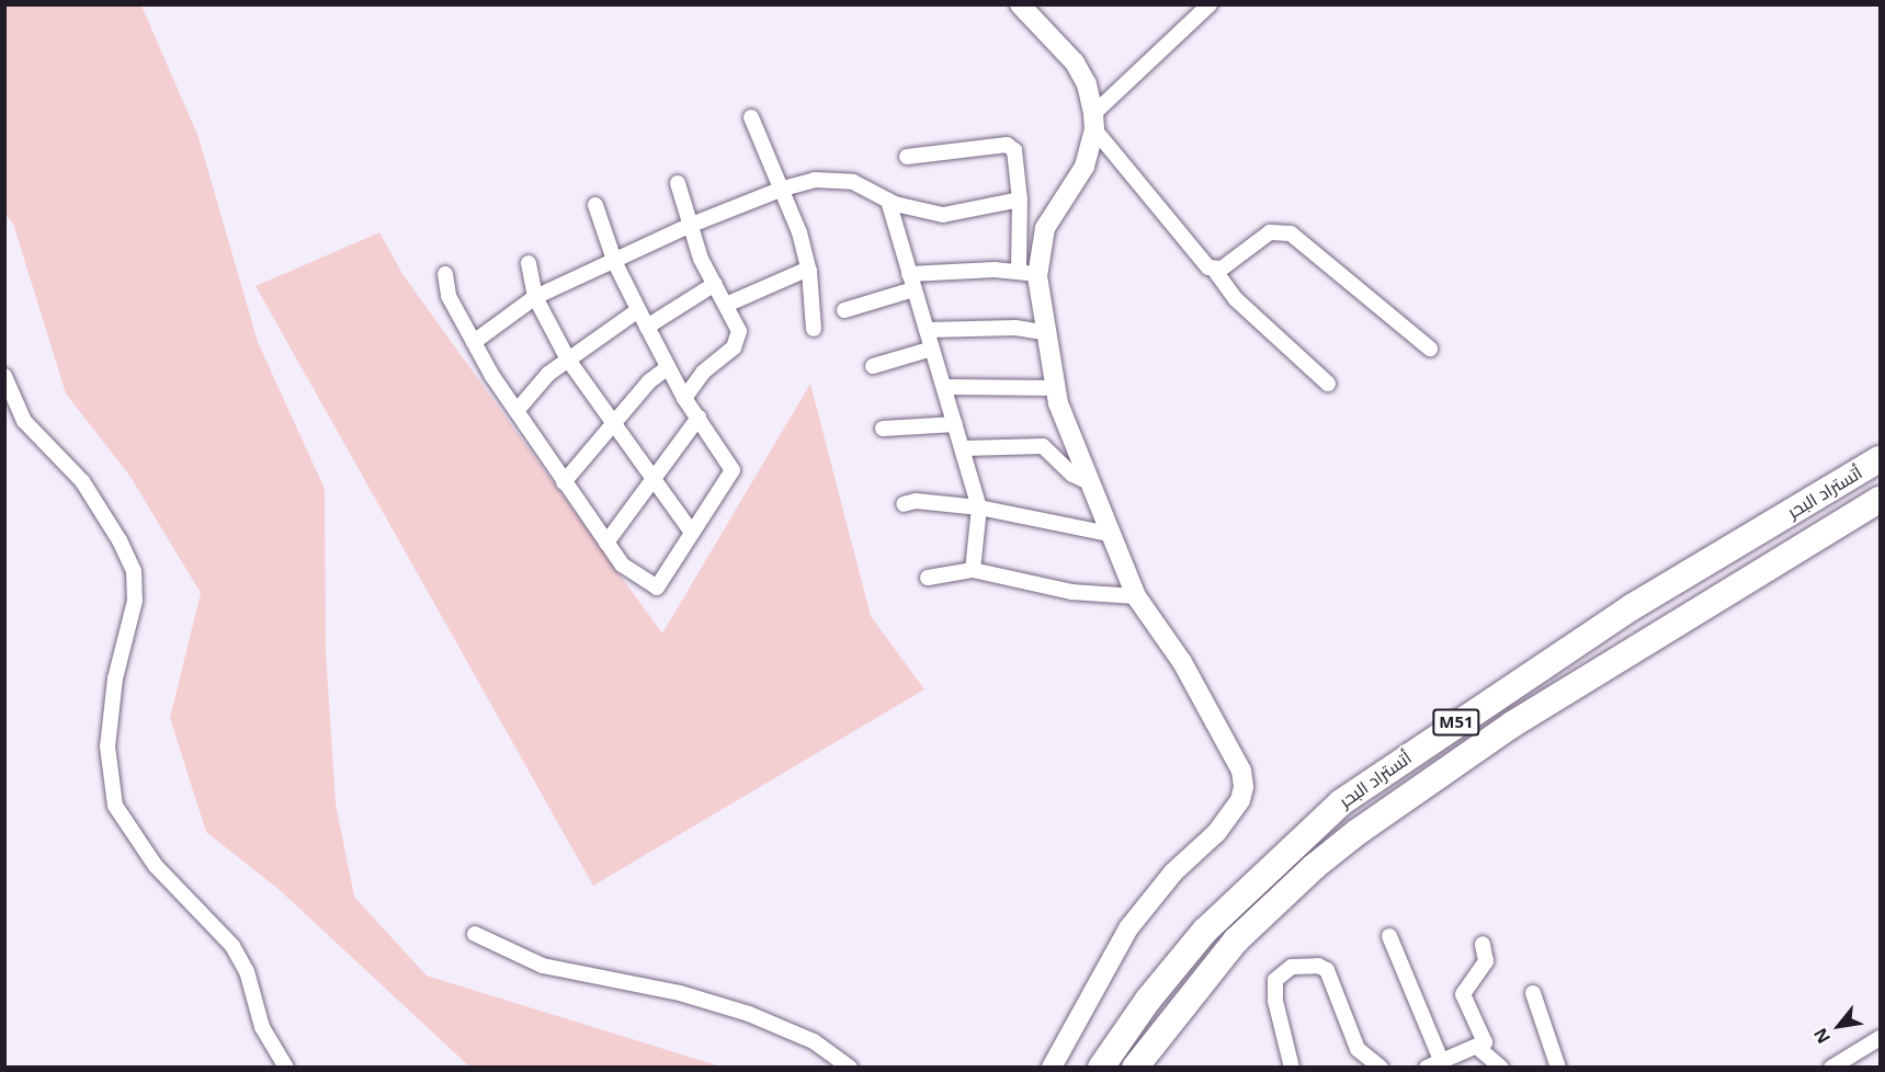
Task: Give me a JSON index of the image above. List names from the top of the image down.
{
  "streets": {
    "highway": ["أتستراد البحر", "M51"]
  },
  "north": "bottom left"
}
